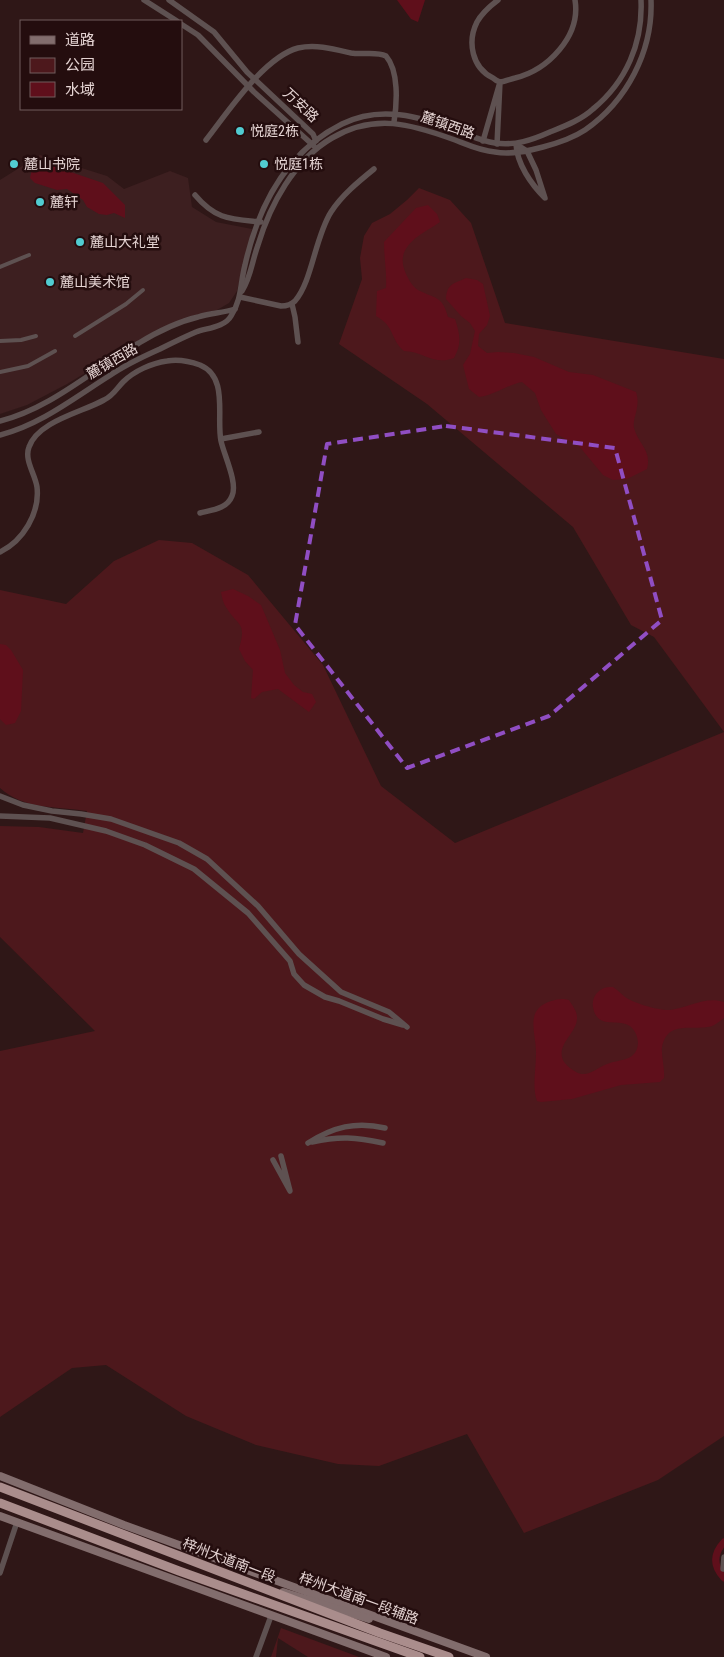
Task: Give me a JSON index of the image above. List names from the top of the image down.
{
  "streets": {
    "highway": ["梓州大道南一段"],
    "main road": ["梓州大道南一段辅路"],
    "street": ["万安路", "麓镇西路"]
  },
  "crossings": [
    ["万安路", "麓镇西路"]
  ],
  "places": [
    "悦庭2栋",
    "麓山书院",
    "悦庭1栋",
    "麓轩",
    "麓山大礼堂",
    "麓山美术馆"
  ],
  "legend": ["道路", "公园", "水域"]
}
